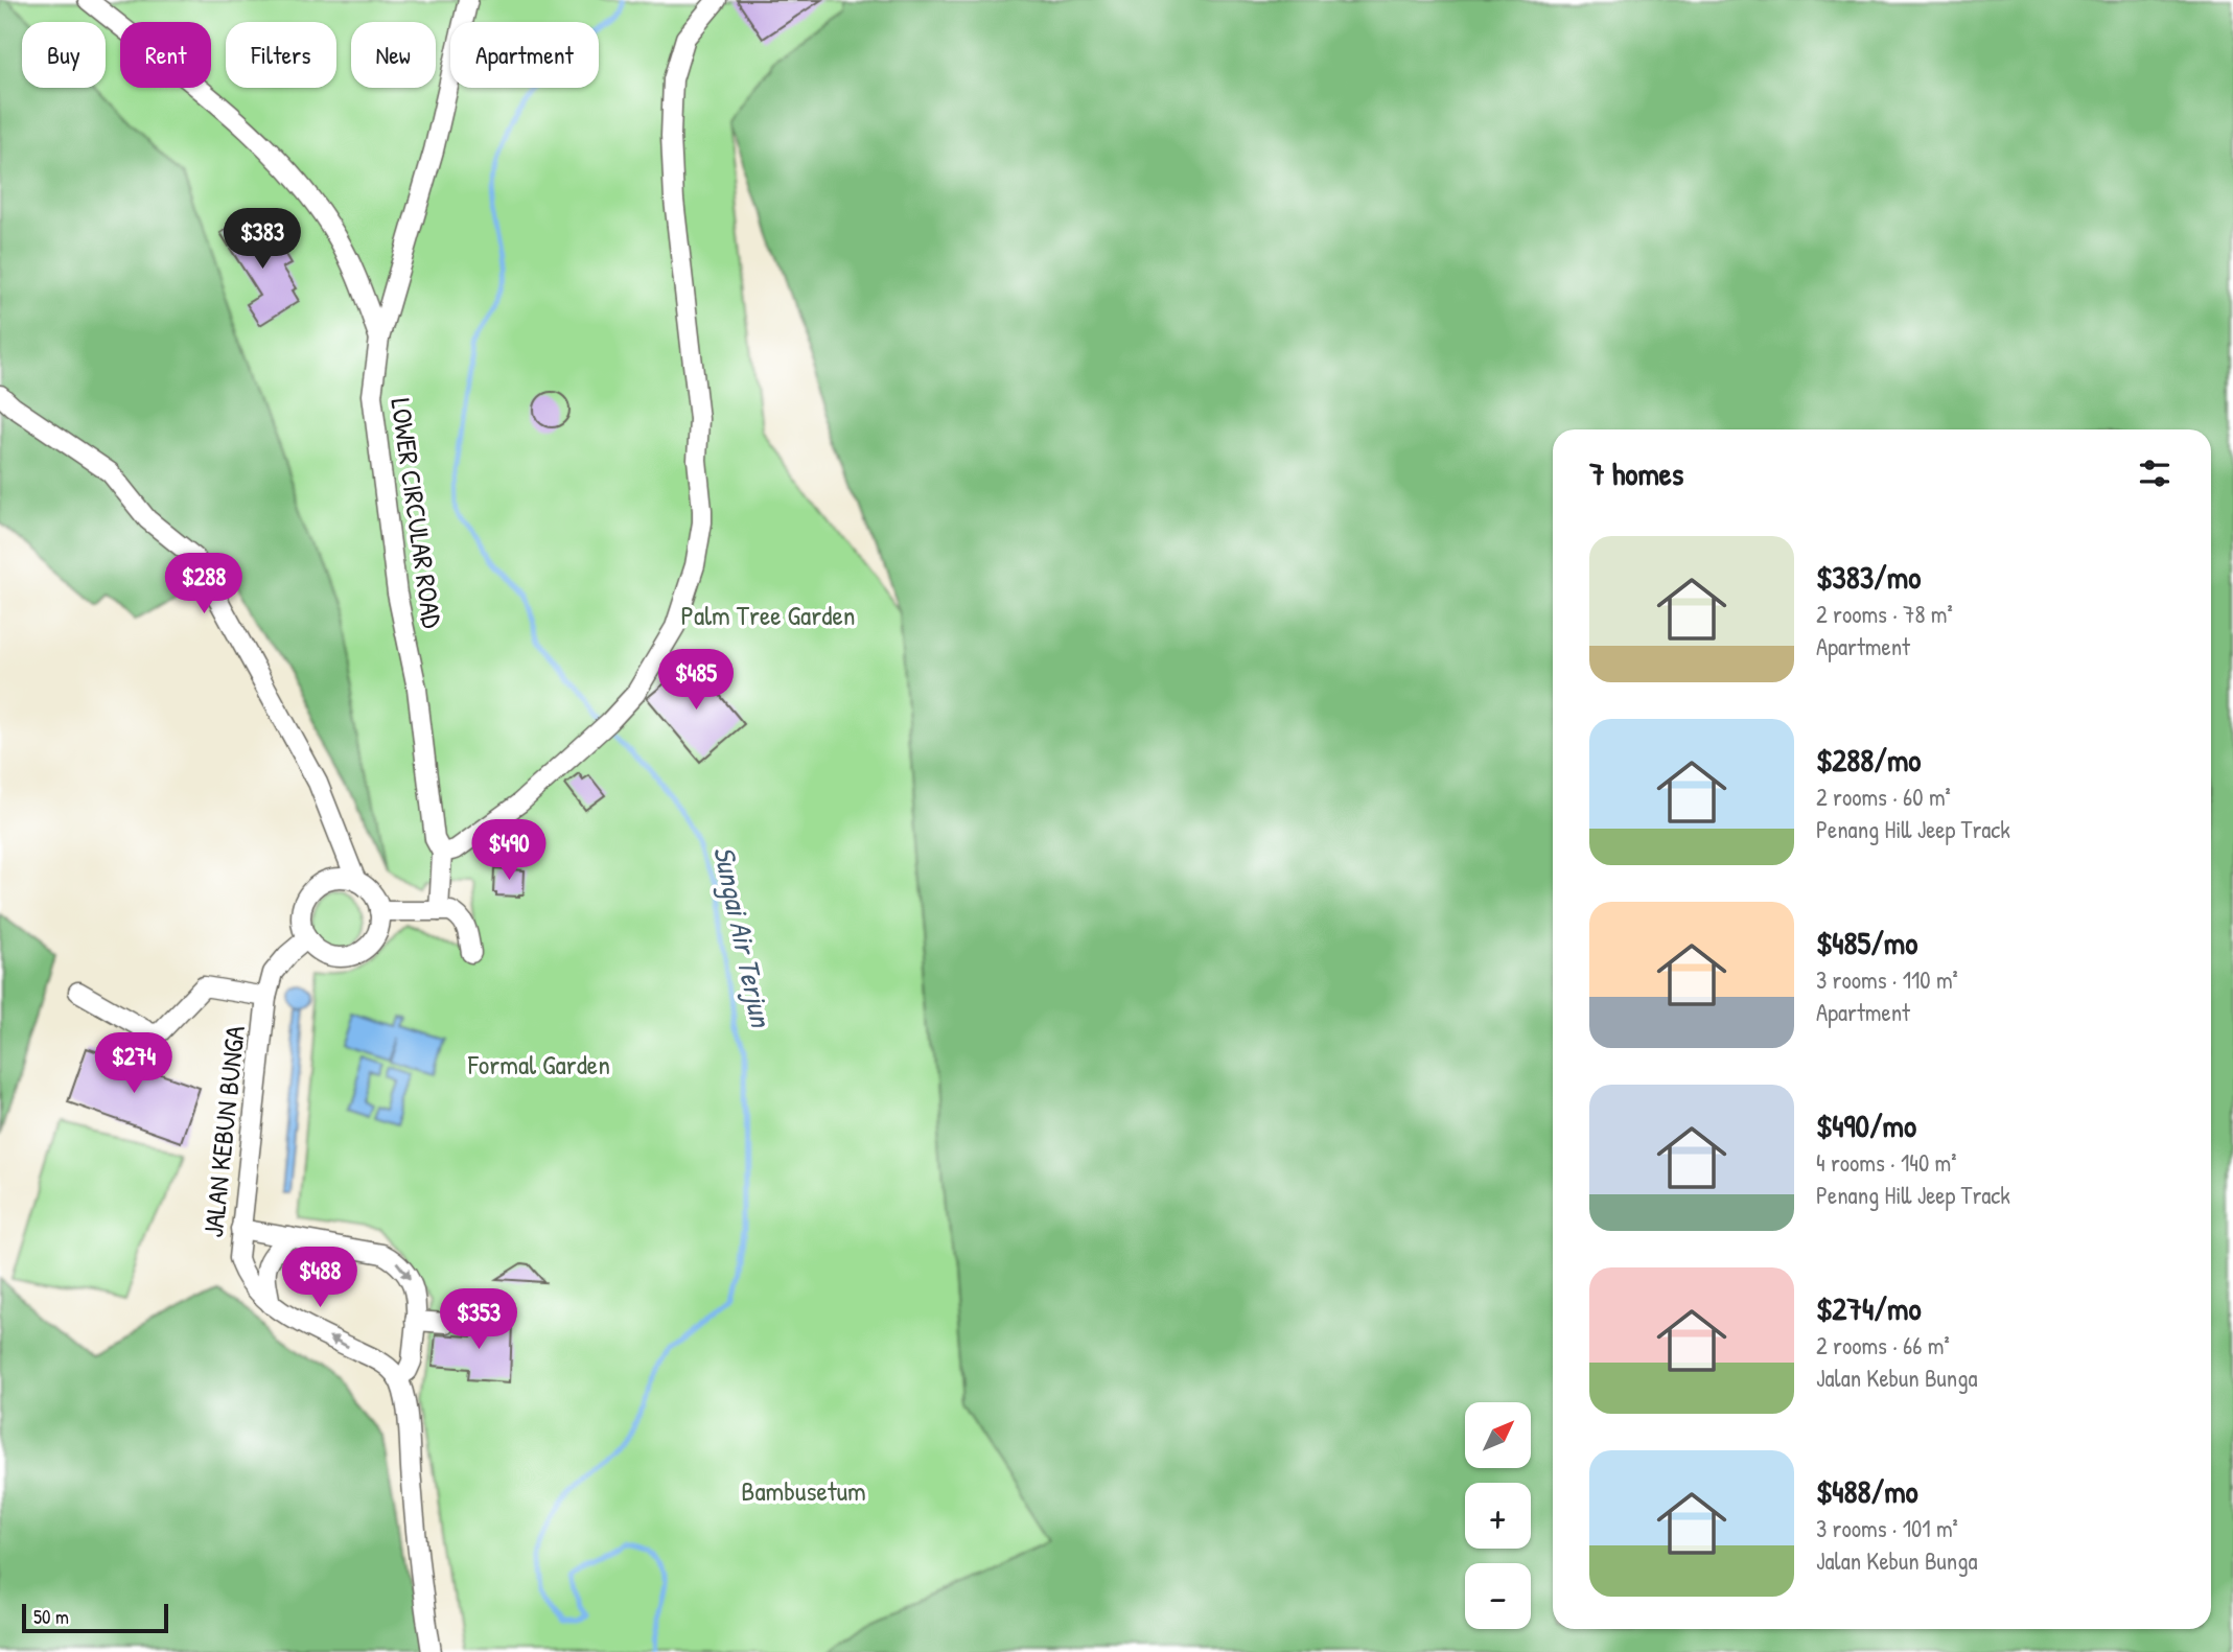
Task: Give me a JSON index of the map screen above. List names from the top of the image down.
{
  "streets": {
    "street": ["LOWER CIRCULAR ROAD", "JALAN KEBUN BUNGA"]
  },
  "water": ["Sungai Air Terjun"],
  "parks": ["Palm Tree Garden", "Formal Garden", "Bambusetum"],
  "scale_bar": "50 m",
  "north": "top right",
  "page": {
    "chip": [
      "Buy",
      "Rent",
      "Filters",
      "New",
      "Apartment"
    ],
    "price": [
      "$383",
      "$288",
      "$485",
      "$490",
      "$274",
      "$488",
      "$353"
    ],
    "heading": "7 homes",
    "list": [
      {
        "name": "$383/mo",
        "note": "2 rooms · 78 m² · Apartment"
      },
      {
        "name": "$288/mo",
        "note": "2 rooms · 60 m² · Penang Hill Jeep Track"
      },
      {
        "name": "$485/mo",
        "note": "3 rooms · 110 m² · Apartment"
      },
      {
        "name": "$490/mo",
        "note": "4 rooms · 140 m² · Penang Hill Jeep Track"
      },
      {
        "name": "$274/mo",
        "note": "2 rooms · 66 m² · Jalan Kebun Bunga"
      },
      {
        "name": "$488/mo",
        "note": "3 rooms · 101 m² · Jalan Kebun Bunga"
      }
    ],
    "map_buttons": ["+", "−"],
    "scale": "50 m"
  }
}
